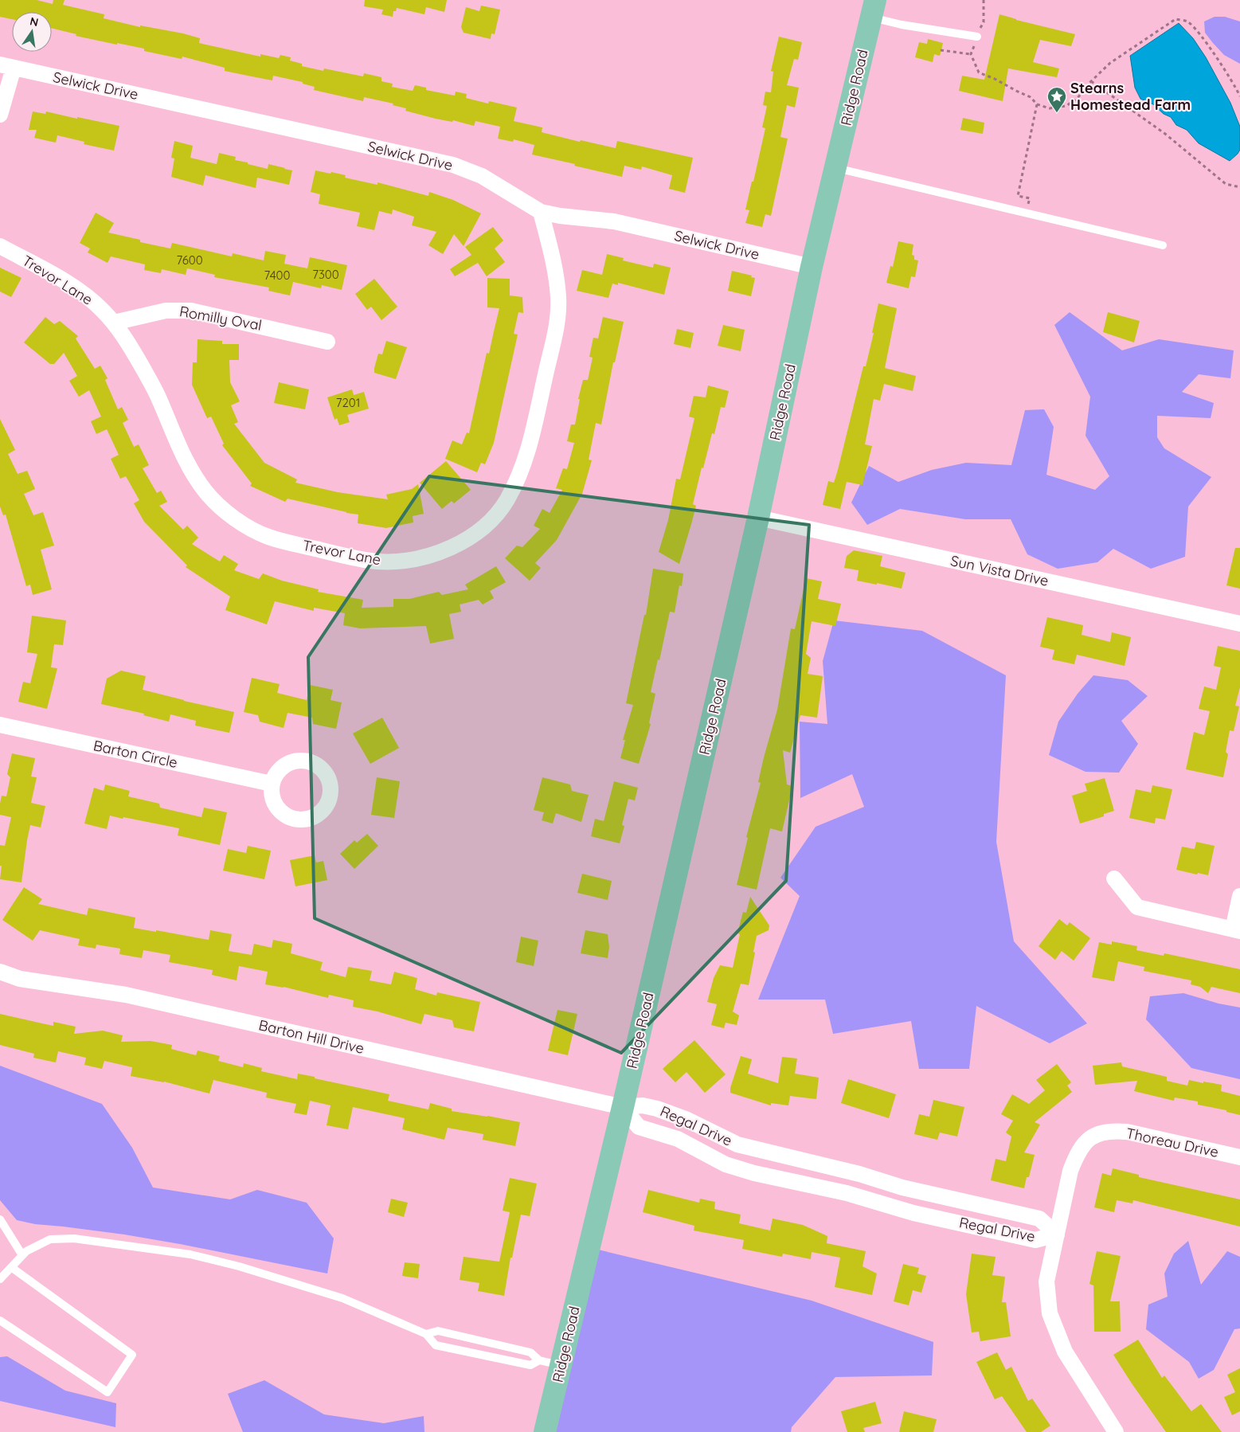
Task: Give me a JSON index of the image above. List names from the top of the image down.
{
  "streets": {
    "main road": ["Ridge Road"],
    "street": [
      "Selwick Drive",
      "Trevor Lane",
      "Romilly Oval",
      "Sun Vista Drive",
      "Barton Circle",
      "Barton Hill Drive",
      "Regal Drive",
      "Thoreau Drive"
    ]
  },
  "crossings": [
    ["Selwick Drive", "Ridge Road"],
    ["Selwick Drive", "Trevor Lane"],
    ["Ridge Road", "Sun Vista Drive"],
    ["Ridge Road", "Barton Hill Drive"],
    ["Ridge Road", "Regal Drive"],
    ["Trevor Lane", "Romilly Oval"],
    ["Barton Hill Drive", "Regal Drive"],
    ["Regal Drive", "Thoreau Drive"]
  ],
  "places": {
    "place": ["Stearns Homestead Farm"]
  },
  "house_numbers": [
    "7600",
    "7300",
    "7400",
    "7201"
  ],
  "north": "top"
}
